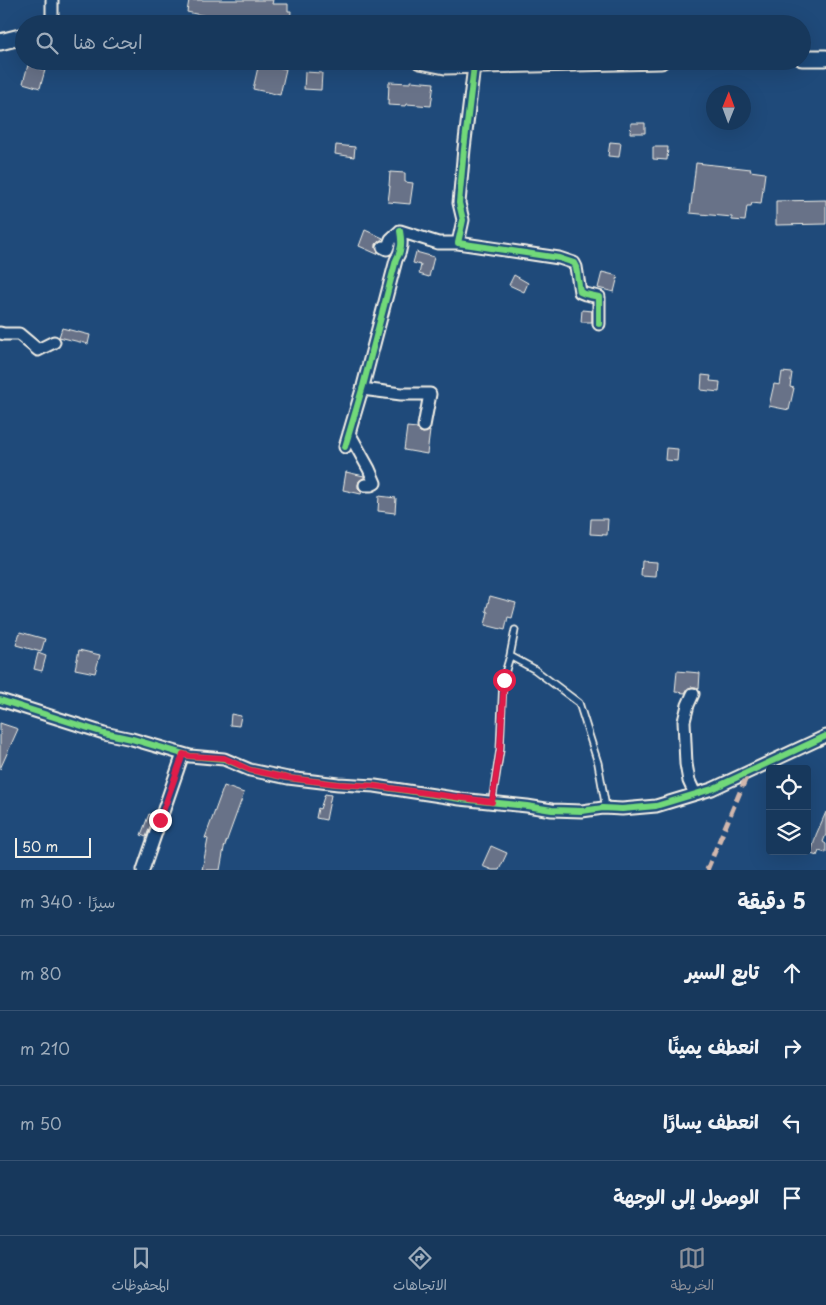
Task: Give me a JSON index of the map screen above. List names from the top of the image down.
{
  "scale_bar": "50 m",
  "north": "top",
  "page": {
    "search": "ابحث هنا",
    "scale": "50 m",
    "heading": ["5 دقيقة", "سيرًا · 340 m"],
    "list": [
      ["تابع السير", "80 m"],
      ["انعطف يمينًا", "210 m"],
      ["انعطف يسارًا", "50 m"],
      "الوصول إلى الوجهة"
    ],
    "nav": ["الخريطة", "الاتجاهات", "المحفوظات"]
  }
}
